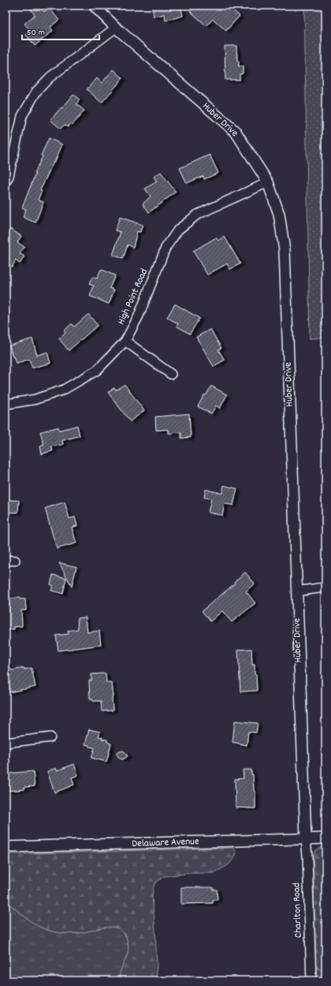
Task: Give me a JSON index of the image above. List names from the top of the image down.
{
  "streets": {
    "street": [
      "Huber Drive",
      "High Point Road",
      "Delaware Avenue",
      "Charlton Road"
    ]
  },
  "crossings": [
    ["Huber Drive", "High Point Road"],
    ["Huber Drive", "Delaware Avenue"],
    ["Huber Drive", "Charlton Road"],
    ["Delaware Avenue", "Charlton Road"]
  ],
  "scale_bar": "50 m"
}
